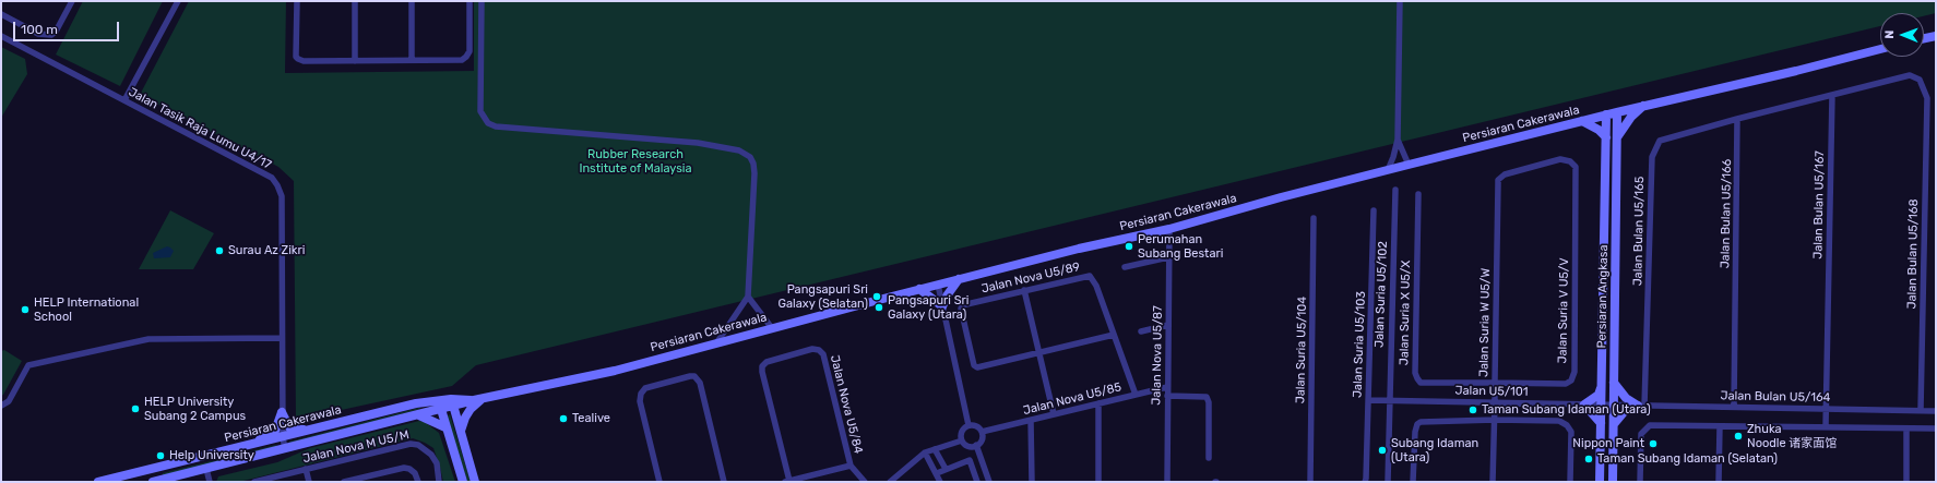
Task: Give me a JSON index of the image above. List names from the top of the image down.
{
  "streets": {
    "street": [
      "Persiaran Cakerawala",
      "Jalan Tasik Raja Lumu U4/17",
      "Jalan Bulan U5/167",
      "Jalan Bulan U5/166",
      "Jalan Bulan U5/165",
      "Jalan Bulan U5/168",
      "Jalan Nova U5/89",
      "Jalan Suria U5/102",
      "Persiaran Angkasa",
      "Jalan Suria V U5/V",
      "Jalan Suria X U5/X",
      "Jalan Suria W U5/W",
      "Jalan Suria U5/103",
      "Jalan Suria U5/104",
      "Jalan Nova U5/87",
      "Jalan U5/101",
      "Jalan Bulan U5/164",
      "Jalan Nova U5/85",
      "Jalan Nova U5/84",
      "Jalan Nova M U5/M"
    ]
  },
  "crossings": [
    ["Persiaran Cakerawala", "Jalan Tasik Raja Lumu U4/17"],
    ["Persiaran Cakerawala", "Persiaran Angkasa"],
    ["Persiaran Cakerawala", "Jalan Nova U5/87"],
    ["Jalan Bulan U5/167", "Jalan Bulan U5/168"],
    ["Jalan Bulan U5/167", "Jalan Bulan U5/164"],
    ["Jalan Bulan U5/166", "Jalan Bulan U5/165"],
    ["Jalan Bulan U5/166", "Jalan Bulan U5/164"],
    ["Jalan Bulan U5/165", "Jalan Bulan U5/164"],
    ["Jalan Bulan U5/168", "Jalan Bulan U5/164"],
    ["Jalan Nova U5/89", "Jalan Nova U5/85"],
    ["Jalan Suria U5/102", "Jalan U5/101"],
    ["Persiaran Angkasa", "Jalan U5/101"],
    ["Persiaran Angkasa", "Jalan Bulan U5/164"],
    ["Jalan Suria V U5/V", "Jalan Suria X U5/X"],
    ["Jalan Suria V U5/V", "Jalan Suria W U5/W"],
    ["Jalan Suria W U5/W", "Jalan U5/101"],
    ["Jalan Suria U5/103", "Jalan U5/101"],
    ["Jalan Nova U5/87", "Jalan Nova U5/85"],
    ["Jalan U5/101", "Jalan Bulan U5/164"]
  ],
  "parks": ["Rubber Research Institute of Malaysia"],
  "places": [
    "Perumahan Subang Bestari",
    "Surau Az Zikri",
    "Pangsapuri Sri Galaxy (Selatan)",
    "Pangsapuri Sri Galaxy (Utara)",
    "HELP International School",
    "HELP University Subang 2 Campus",
    "Taman Subang Idaman (Utara)",
    "Tealive",
    "Zhuka Noodle 诸家面馆",
    "Nippon Paint",
    "Subang Idaman (Utara)",
    "Help University",
    "Taman Subang Idaman (Selatan)"
  ],
  "scale_bar": "100 m",
  "north": "left"
}
